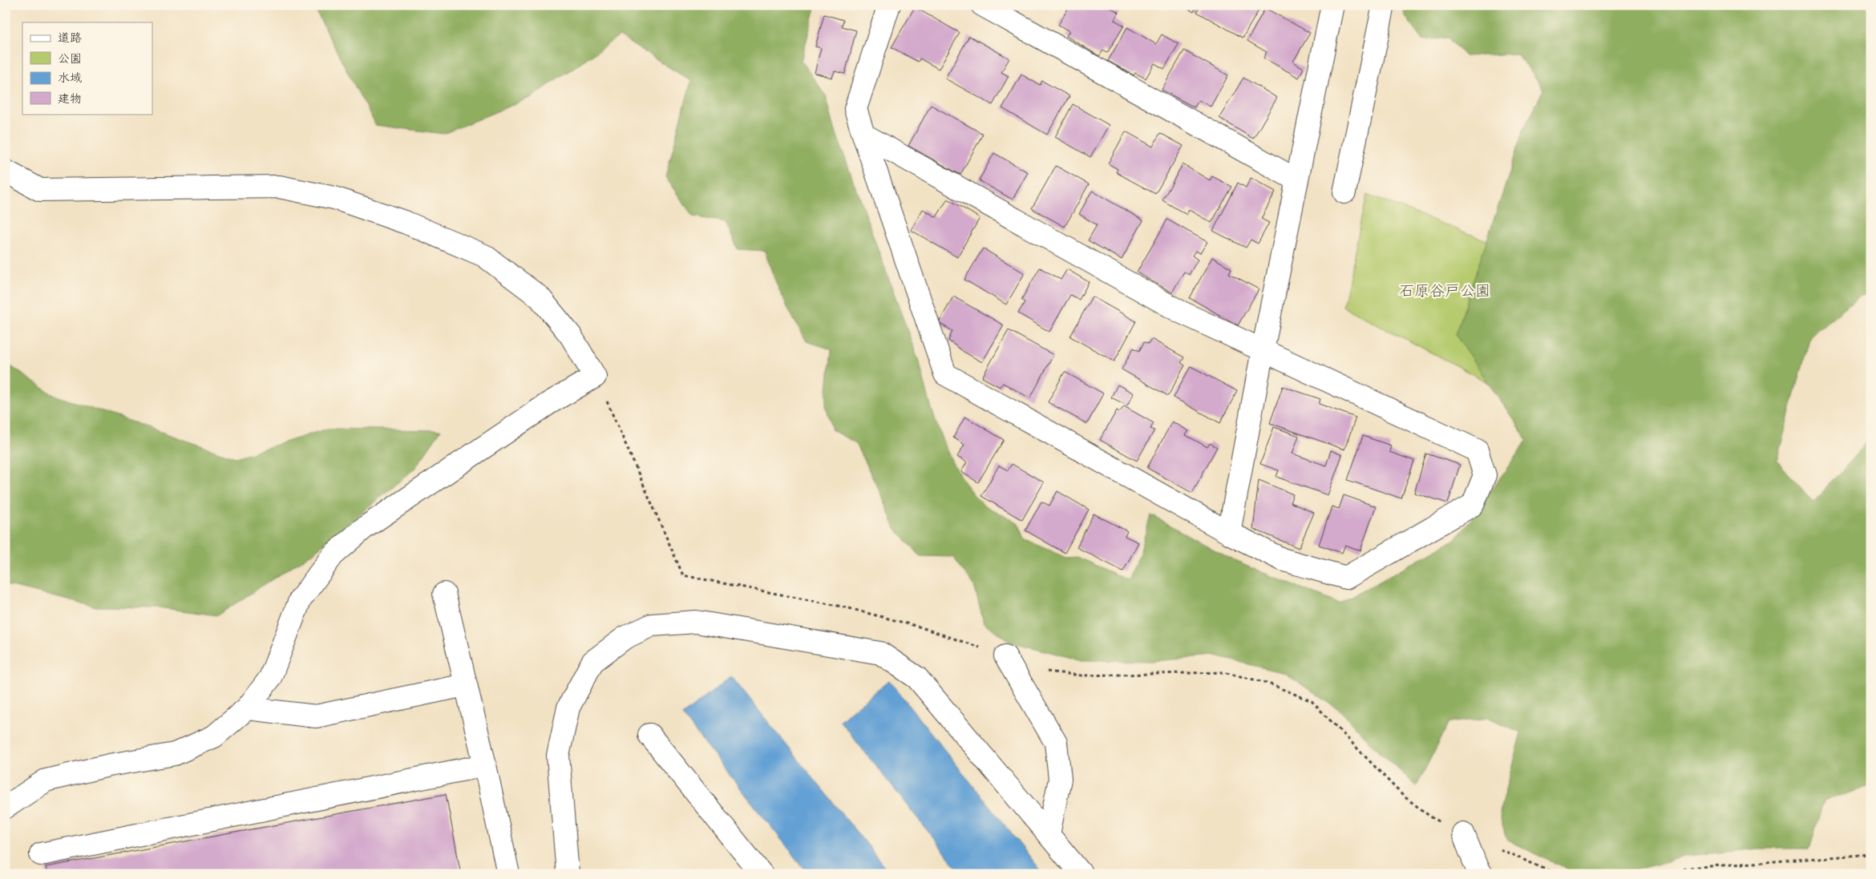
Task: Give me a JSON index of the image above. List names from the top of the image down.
{
  "parks": ["石原谷戸公園"],
  "legend": [
    "道路",
    "公園",
    "水域",
    "建物"
  ]
}
